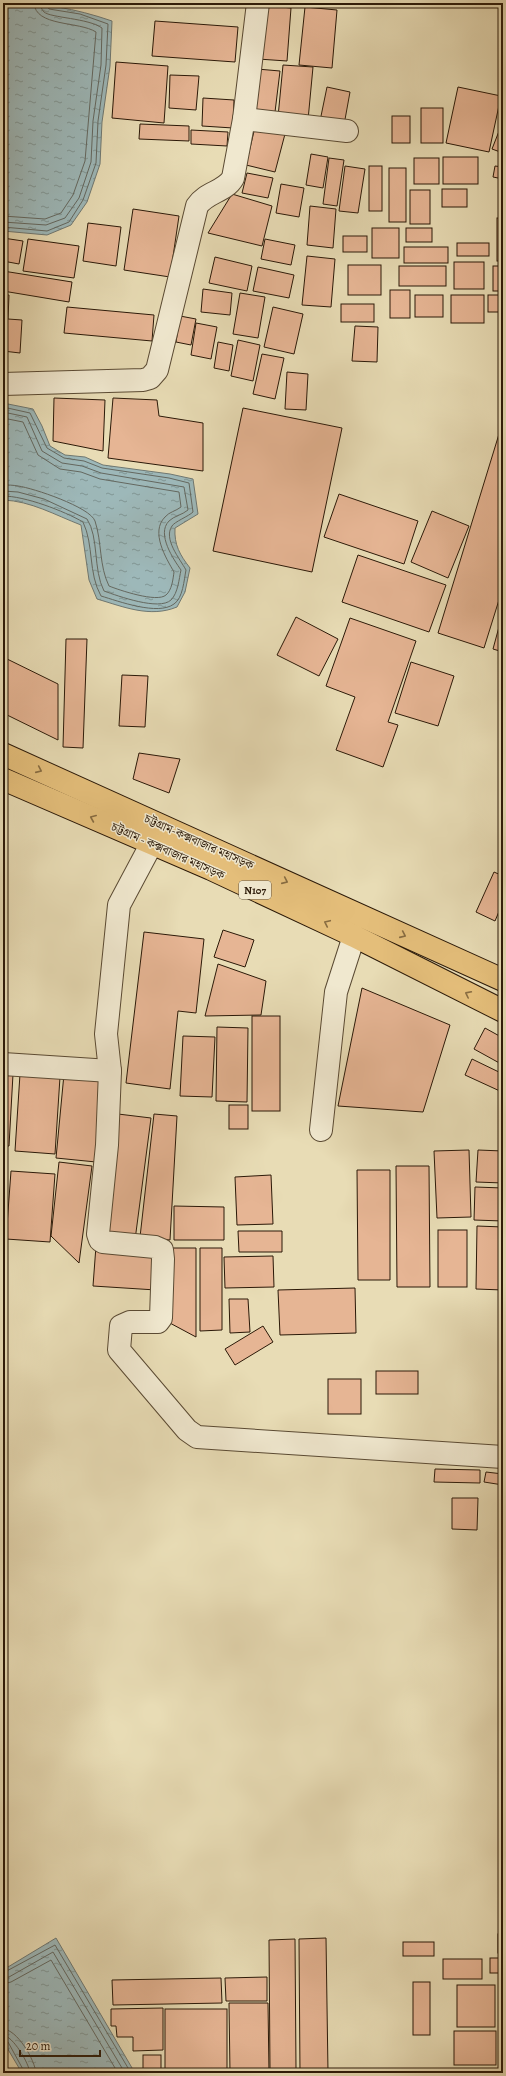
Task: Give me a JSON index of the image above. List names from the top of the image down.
{
  "streets": {
    "highway": ["চট্টগ্রাম-কক্সবাজার মহাসড়ক", "চট্টগ্রাম - কক্সবাজার মহাসড়ক", "N107"]
  },
  "one_way": ["চট্টগ্রাম-কক্সবাজার মহাসড়ক", "চট্টগ্রাম - কক্সবাজার মহাসড়ক"],
  "scale_bar": "20 m"
}
